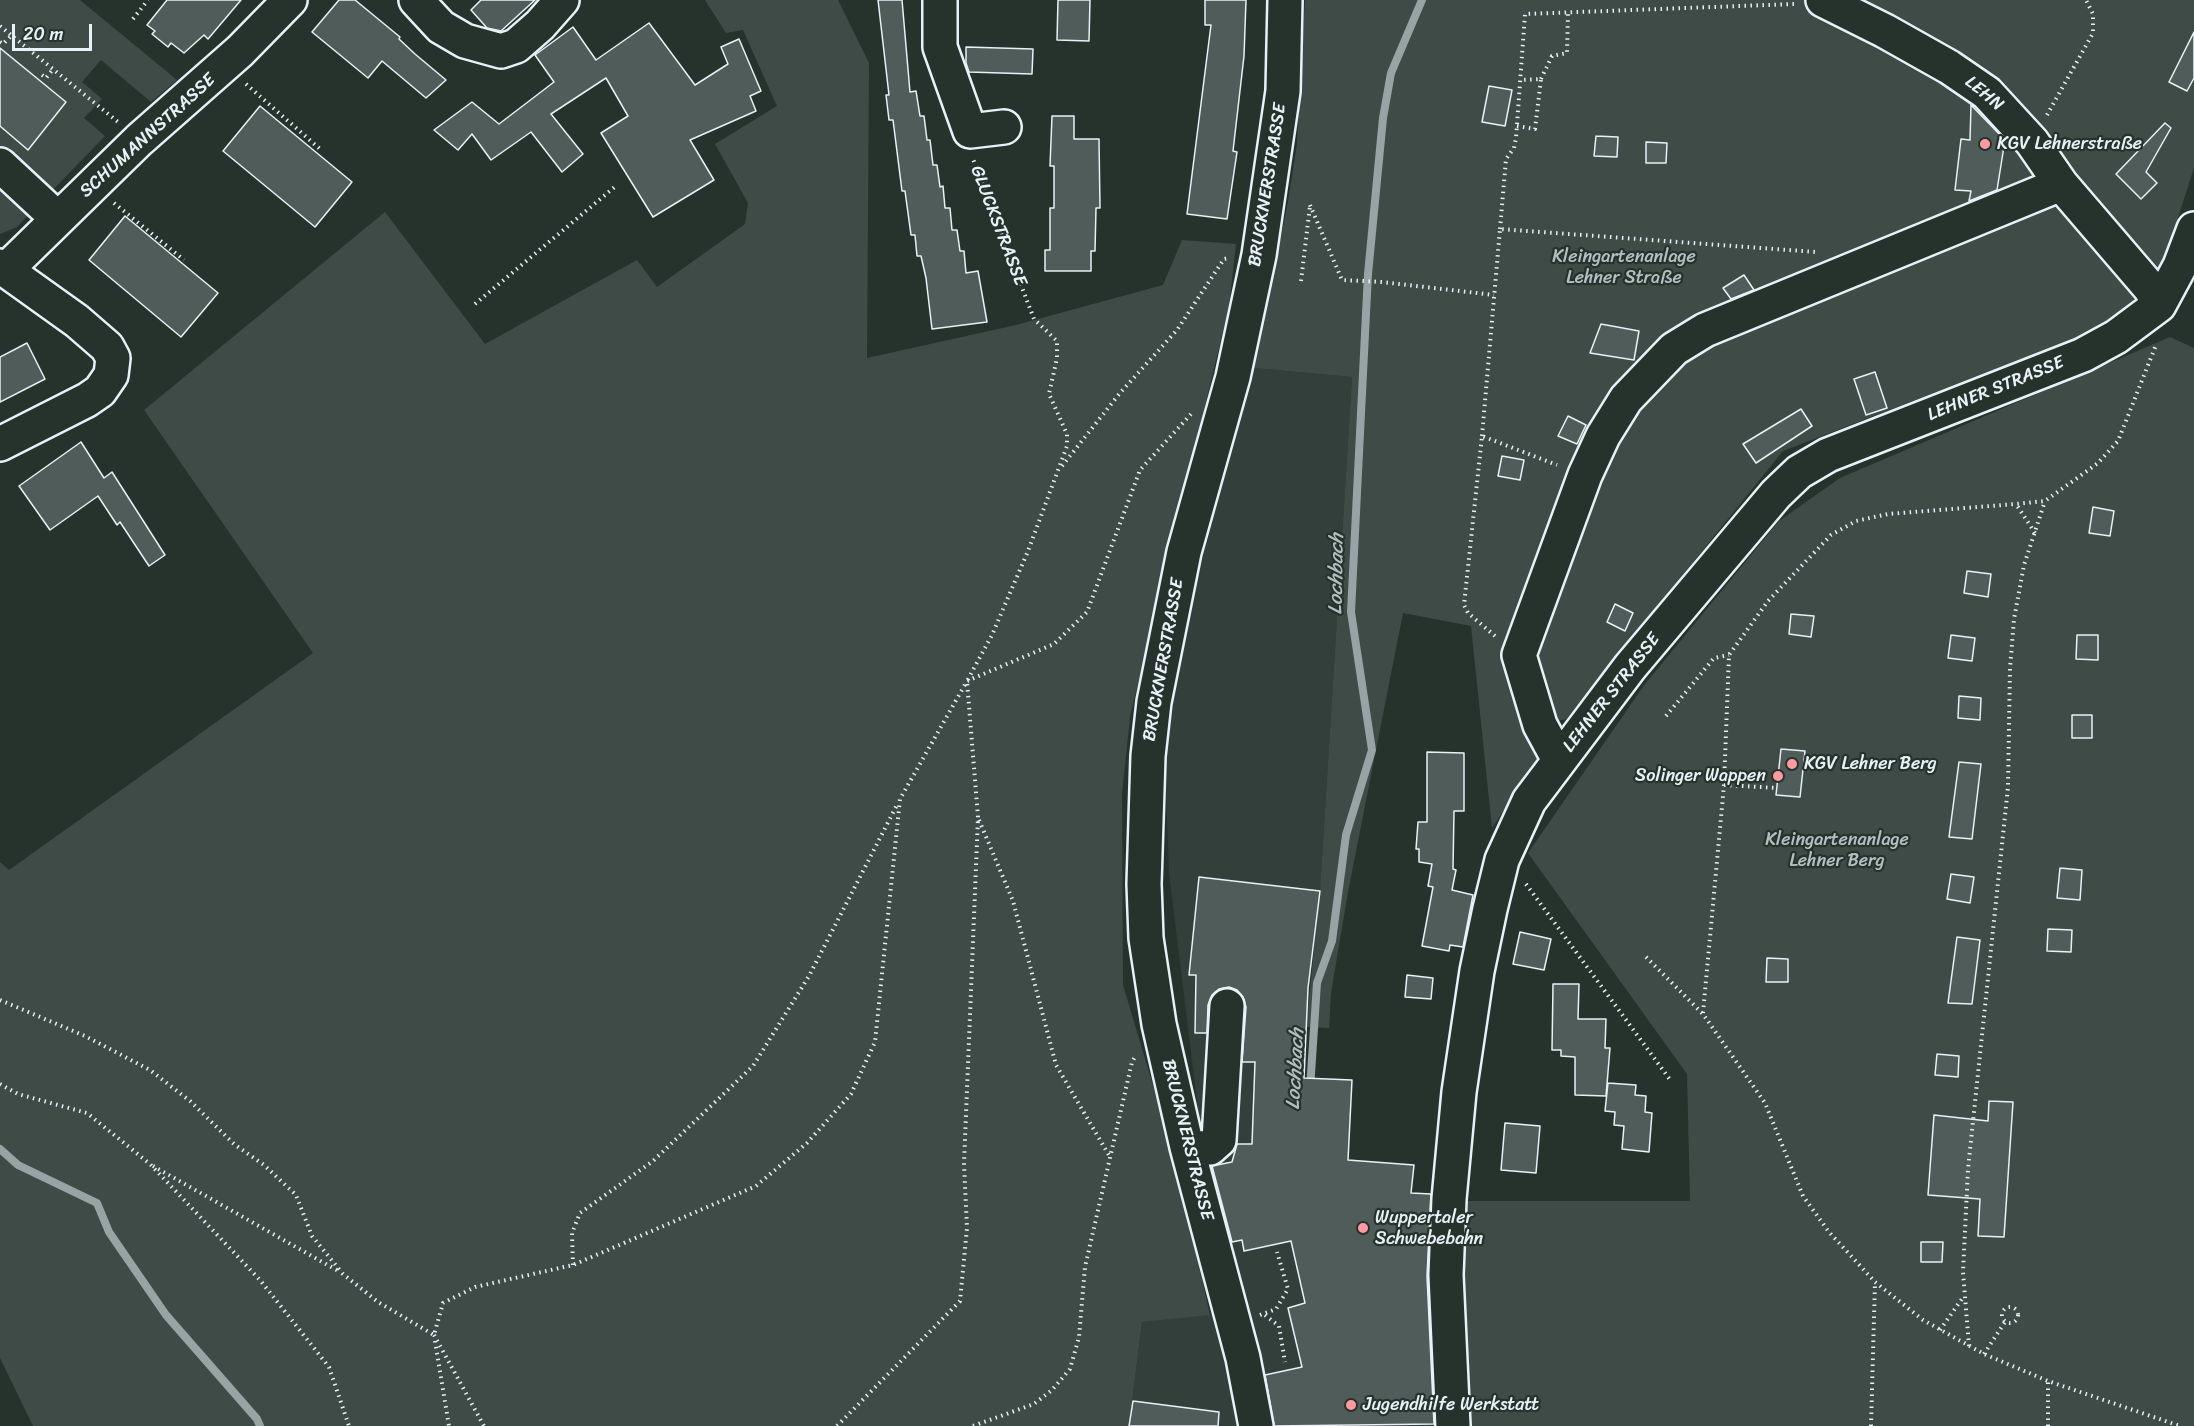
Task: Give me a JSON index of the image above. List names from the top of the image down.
{
  "streets": {
    "street": [
      "LEHN",
      "SCHUMANNSTRASSE",
      "BRUCKNERSTRASSE",
      "LEHNER STRASSE"
    ],
    "path": ["GLUCKSTRASSE"]
  },
  "crossings": [
    ["LEHN", "LEHNER STRASSE"]
  ],
  "water": ["Lochbach"],
  "parks": ["Kleingartenanlage Lehner Straße", "Kleingartenanlage Lehner Berg"],
  "places": [
    "KGV Lehnerstraße",
    "KGV Lehner Berg",
    "Solinger Wappen",
    "Wuppertaler Schwebebahn",
    "Jugendhilfe Werkstatt"
  ],
  "scale_bar": "20 m"
}
